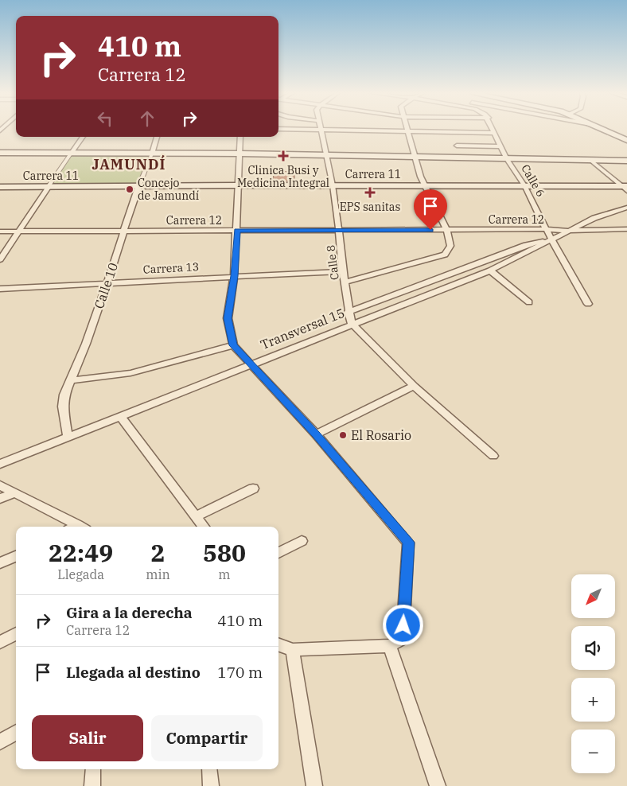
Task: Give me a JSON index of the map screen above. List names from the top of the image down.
{
  "streets": {
    "main road": ["Carrera 11"],
    "street": [
      "Calle 6",
      "Carrera 12",
      "Calle 8",
      "Carrera 13",
      "Calle 10",
      "Transversal 15"
    ]
  },
  "crossings": [
    ["Carrera 11", "Calle 6"],
    ["Carrera 11", "Calle 8"],
    ["Carrera 11", "Calle 10"],
    ["Calle 6", "Carrera 12"],
    ["Calle 6", "Transversal 15"],
    ["Carrera 12", "Calle 8"],
    ["Carrera 12", "Calle 10"],
    ["Carrera 12", "Transversal 15"],
    ["Calle 8", "Carrera 13"],
    ["Calle 8", "Transversal 15"],
    ["Carrera 13", "Calle 10"],
    ["Calle 10", "Transversal 15"]
  ],
  "districts": ["JAMUNDÍ"],
  "places": {
    "health": ["Clinica Busi y Medicina Integral", "EPS sanitas"],
    "other": ["Concejo de Jamundí", "El Rosario"]
  },
  "north": "bottom left",
  "page": {
    "turn": ["410 m", "Carrera 12"],
    "eta": [
      "22:49",
      "Llegada",
      "2",
      "min",
      "580",
      "m"
    ],
    "map_buttons": ["+", "−"],
    "list": [
      {
        "name": "Gira a la derecha",
        "note": "Carrera 12",
        "value": "410 m"
      },
      {
        "name": "Llegada al destino",
        "value": "170 m"
      }
    ],
    "buttons": ["Salir", "Compartir"]
  }
}
